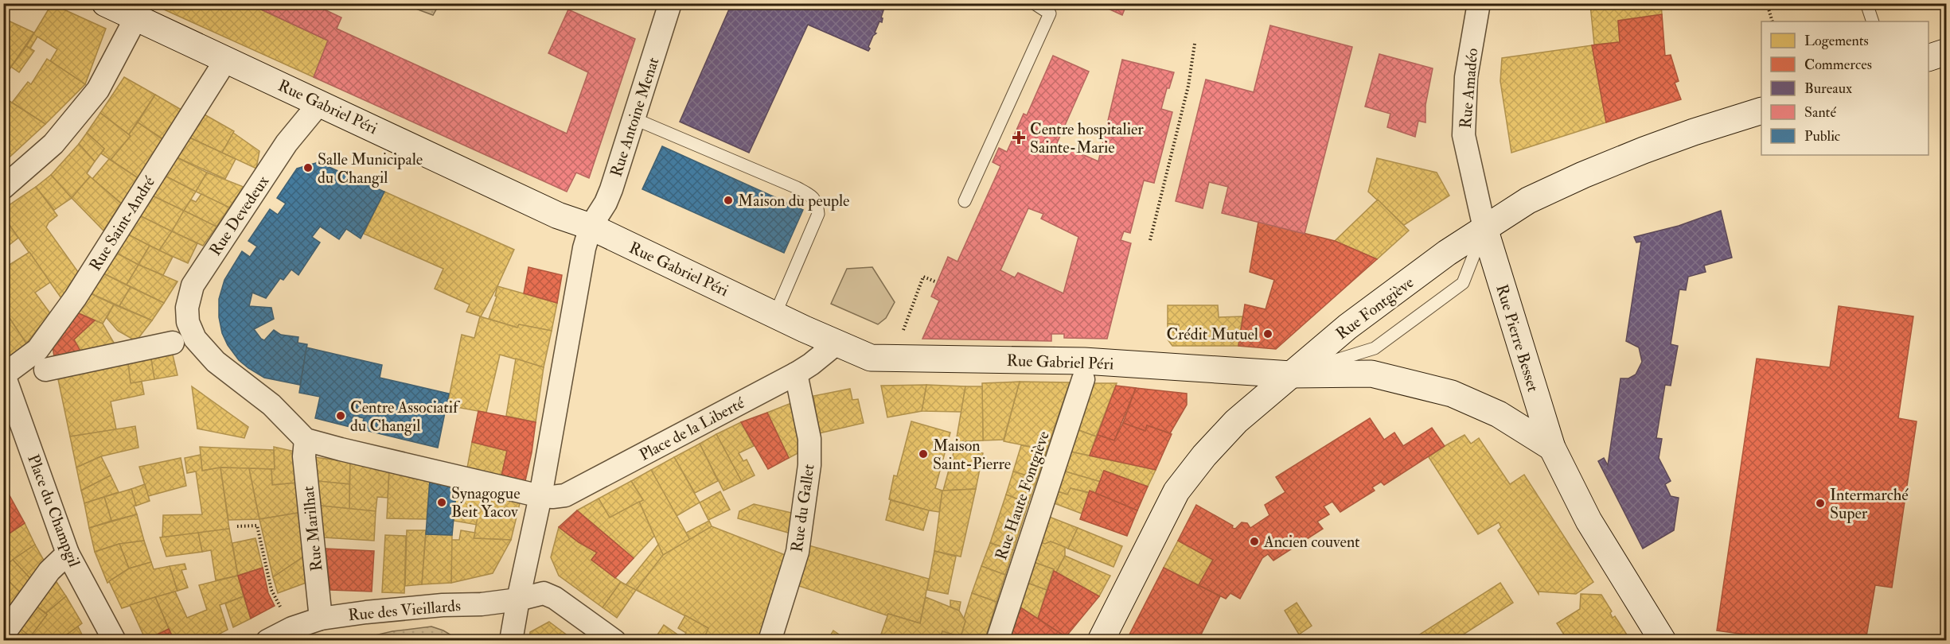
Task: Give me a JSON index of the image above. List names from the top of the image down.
{
  "streets": {
    "main road": ["Rue Gabriel Péri", "Rue Fontgiève", "Rue Pierre Besset"],
    "street": [
      "Rue Amadéo",
      "Rue Antoine Menat",
      "Rue Devedeux",
      "Rue Saint-André",
      "Place de la Liberté",
      "Rue du Gallet",
      "Place du Champgil",
      "Rue Marilhat",
      "Rue des Vieillards"
    ],
    "lane": ["Rue Haute Fontgiève"]
  },
  "crossings": [
    ["Rue Amadéo", "Rue Fontgiève"],
    ["Rue Amadéo", "Rue Pierre Besset"],
    ["Rue Gabriel Péri", "Rue Antoine Menat"],
    ["Rue Gabriel Péri", "Rue Devedeux"],
    ["Rue Gabriel Péri", "Rue Saint-André"],
    ["Rue Gabriel Péri", "Rue Fontgiève"],
    ["Rue Gabriel Péri", "Place de la Liberté"],
    ["Rue Gabriel Péri", "Rue Haute Fontgiève"],
    ["Rue Devedeux", "Place de la Liberté"],
    ["Rue Devedeux", "Rue Marilhat"],
    ["Rue Saint-André", "Place du Champgil"],
    ["Rue Fontgiève", "Rue Pierre Besset"],
    ["Place de la Liberté", "Rue du Gallet"],
    ["Place de la Liberté", "Rue Marilhat"],
    ["Rue Marilhat", "Rue des Vieillards"]
  ],
  "places": {
    "health": ["Centre hospitalier Sainte-Marie"],
    "other": [
      "Salle Municipale du Changil",
      "Maison du peuple",
      "Crédit Mutuel",
      "Centre Associatif du Changil",
      "Maison Saint-Pierre",
      "Synagogue Beit Yacov",
      "Intermarché Super",
      "Ancien couvent"
    ]
  },
  "legend": [
    "Logements",
    "Commerces",
    "Bureaux",
    "Santé",
    "Public"
  ]
}
